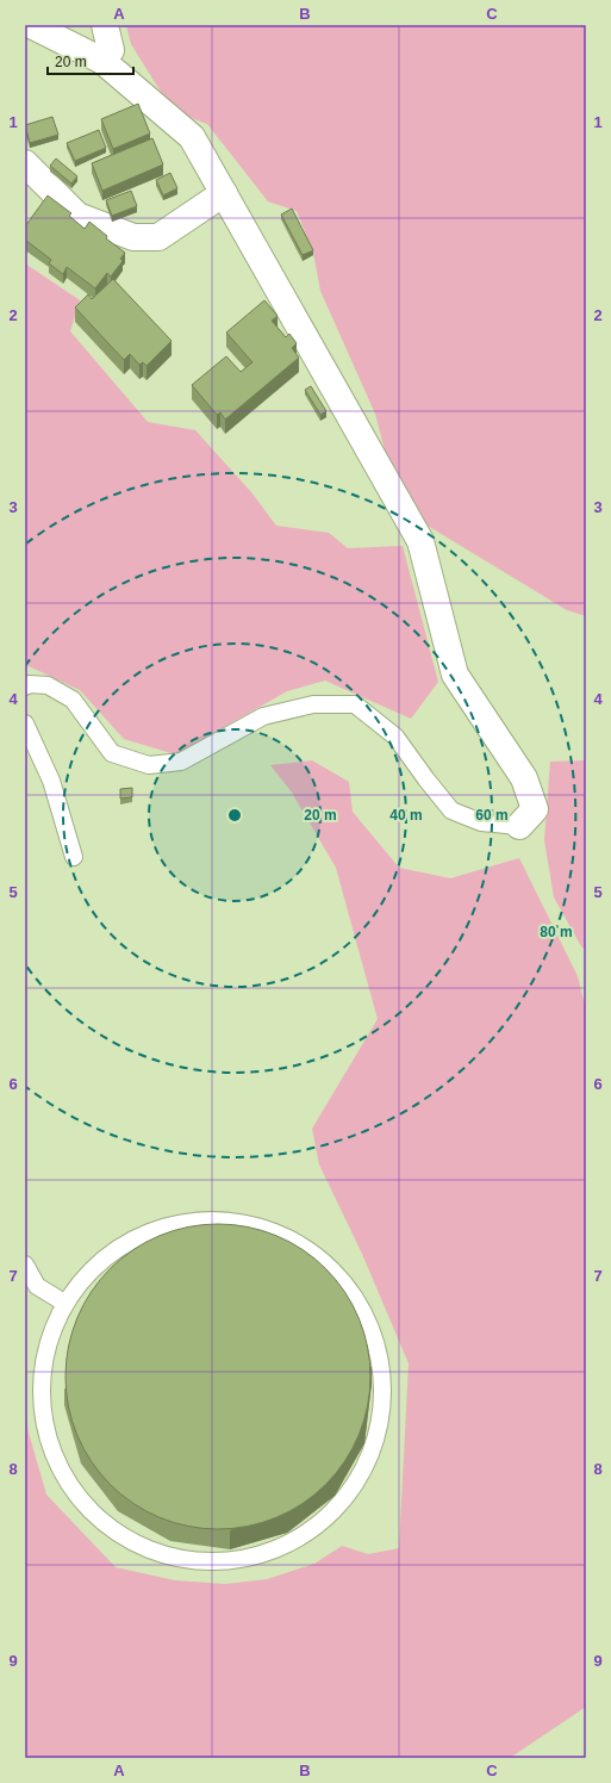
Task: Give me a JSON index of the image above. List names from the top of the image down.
{
  "scale_bar": "20 m",
  "grid": {
    "columns": ["A", "B", "C"],
    "rows": [
      "1",
      "2",
      "3",
      "4",
      "5",
      "6",
      "7",
      "8",
      "9"
    ]
  },
  "rings": [
    "20 m",
    "40 m",
    "60 m",
    "80 m"
  ]
}
